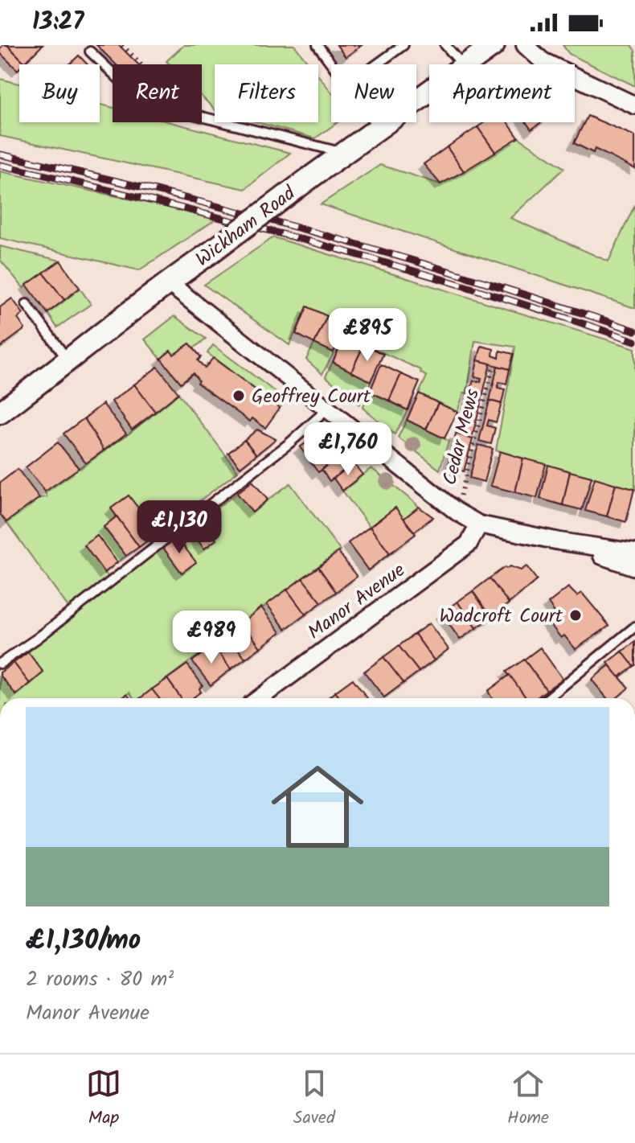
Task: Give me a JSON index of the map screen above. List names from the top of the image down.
{
  "streets": {
    "street": ["Wickham Road", "Manor Avenue"],
    "path": ["Cedar Mews"]
  },
  "places": ["Geoffrey Court", "Wadcroft Court"],
  "page": {
    "status": "13:27",
    "chip": [
      "Buy",
      "Rent",
      "Filters",
      "New",
      "Apartment"
    ],
    "price": [
      "£895",
      "£1,760",
      "£1,130",
      "£989"
    ],
    "list": [
      {
        "name": "£1,130/mo",
        "note": "2 rooms · 80 m² · Manor Avenue"
      }
    ],
    "tabs": ["Map", "Saved", "Home"]
  }
}
